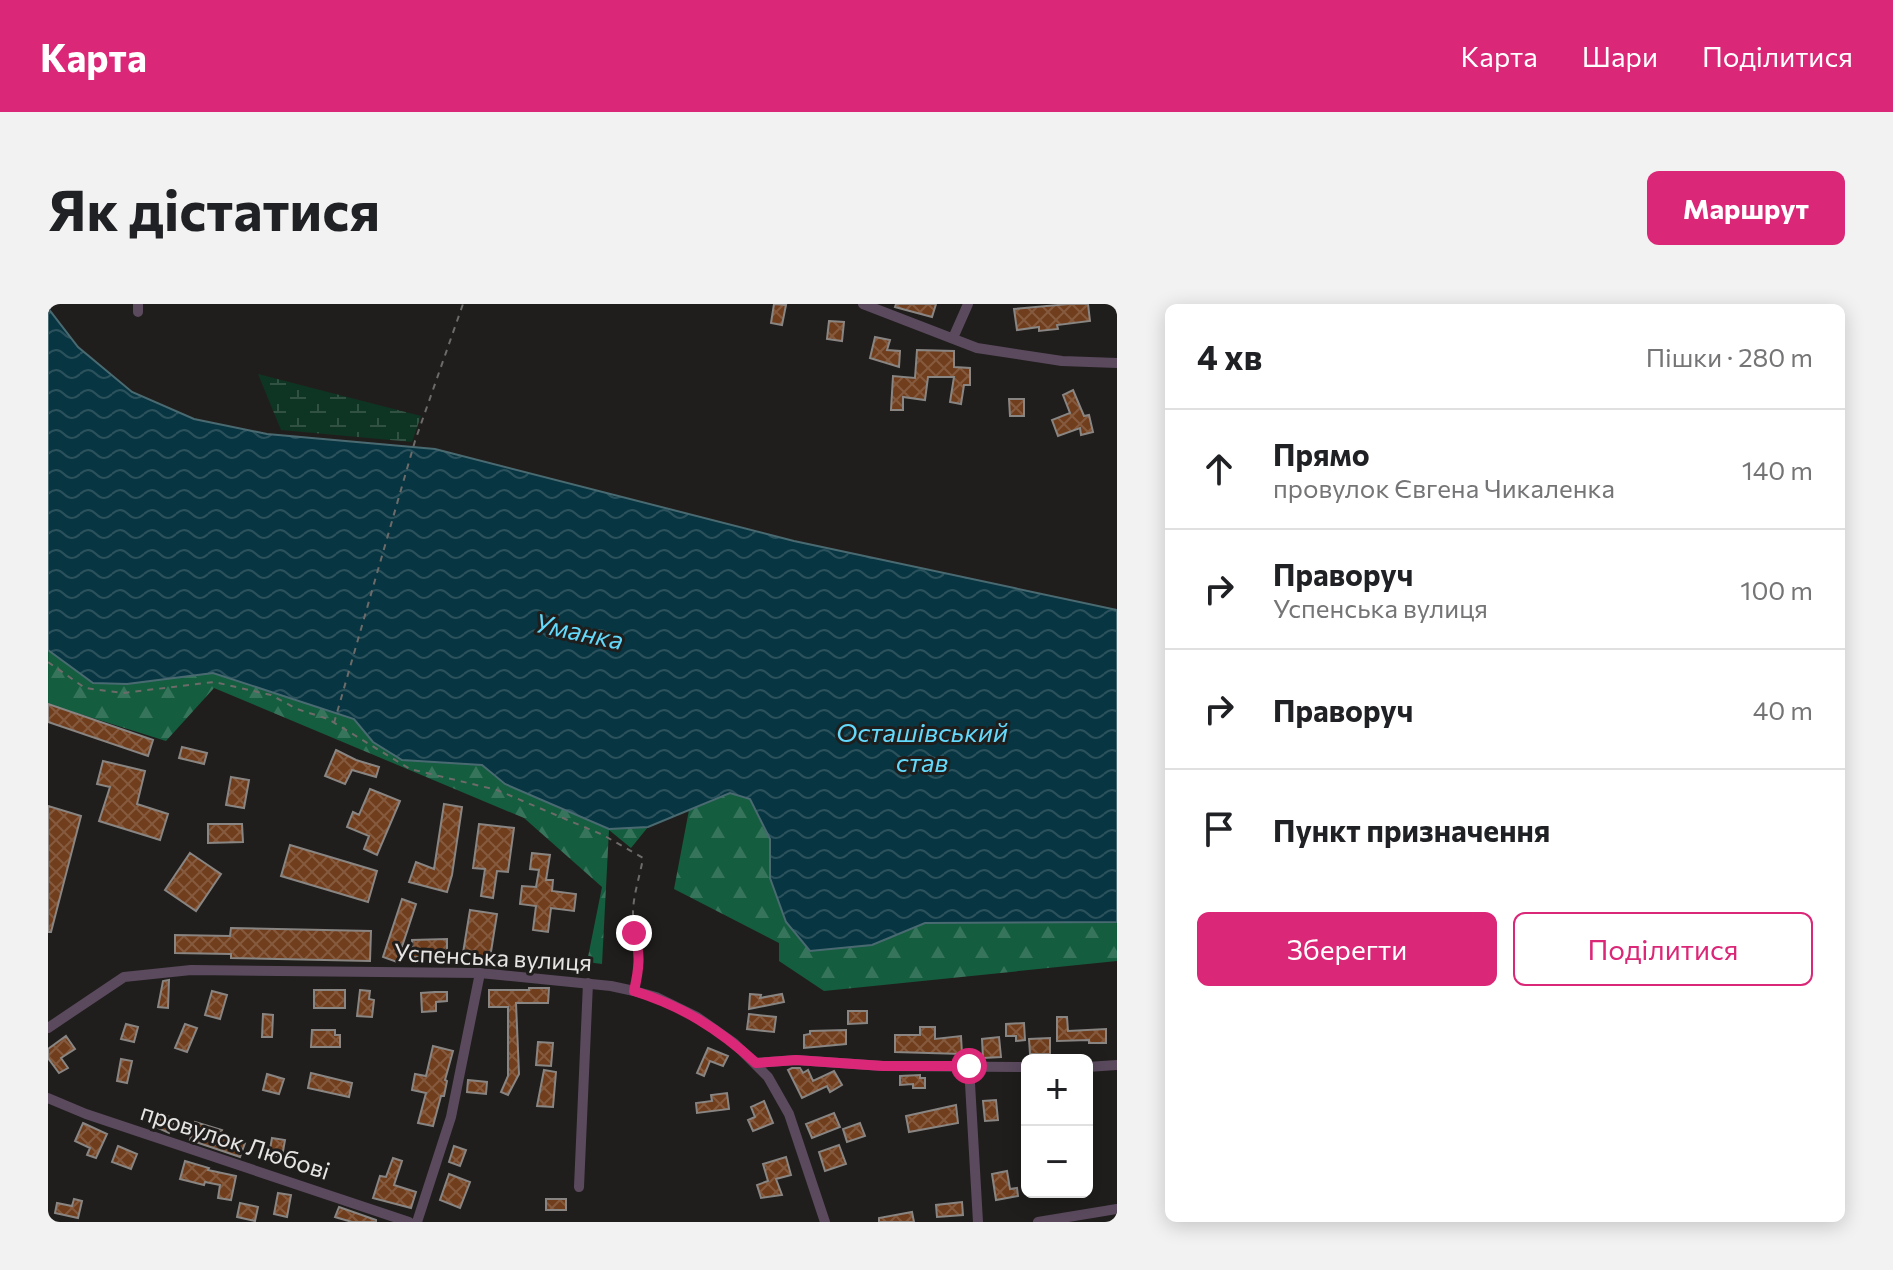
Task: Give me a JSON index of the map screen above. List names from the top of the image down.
{
  "streets": {
    "street": ["Успенська вулиця", "провулок Любові"]
  },
  "water": ["Уманка", "Осташівський став"],
  "page": {
    "header": "Карта",
    "nav": ["Карта", "Шари", "Поділитися"],
    "buttons": [
      "Маршрут",
      ["Зберегти", "Поділитися"]
    ],
    "title": "Як дістатися",
    "heading": ["4 хв", "Пішки · 280 m"],
    "list": [
      ["Прямо", "провулок Євгена Чикаленка", "140 m"],
      ["Праворуч", "Успенська вулиця", "100 m"],
      ["Праворуч", "40 m"],
      "Пункт призначення"
    ],
    "map_buttons": ["+", "−"]
  }
}
